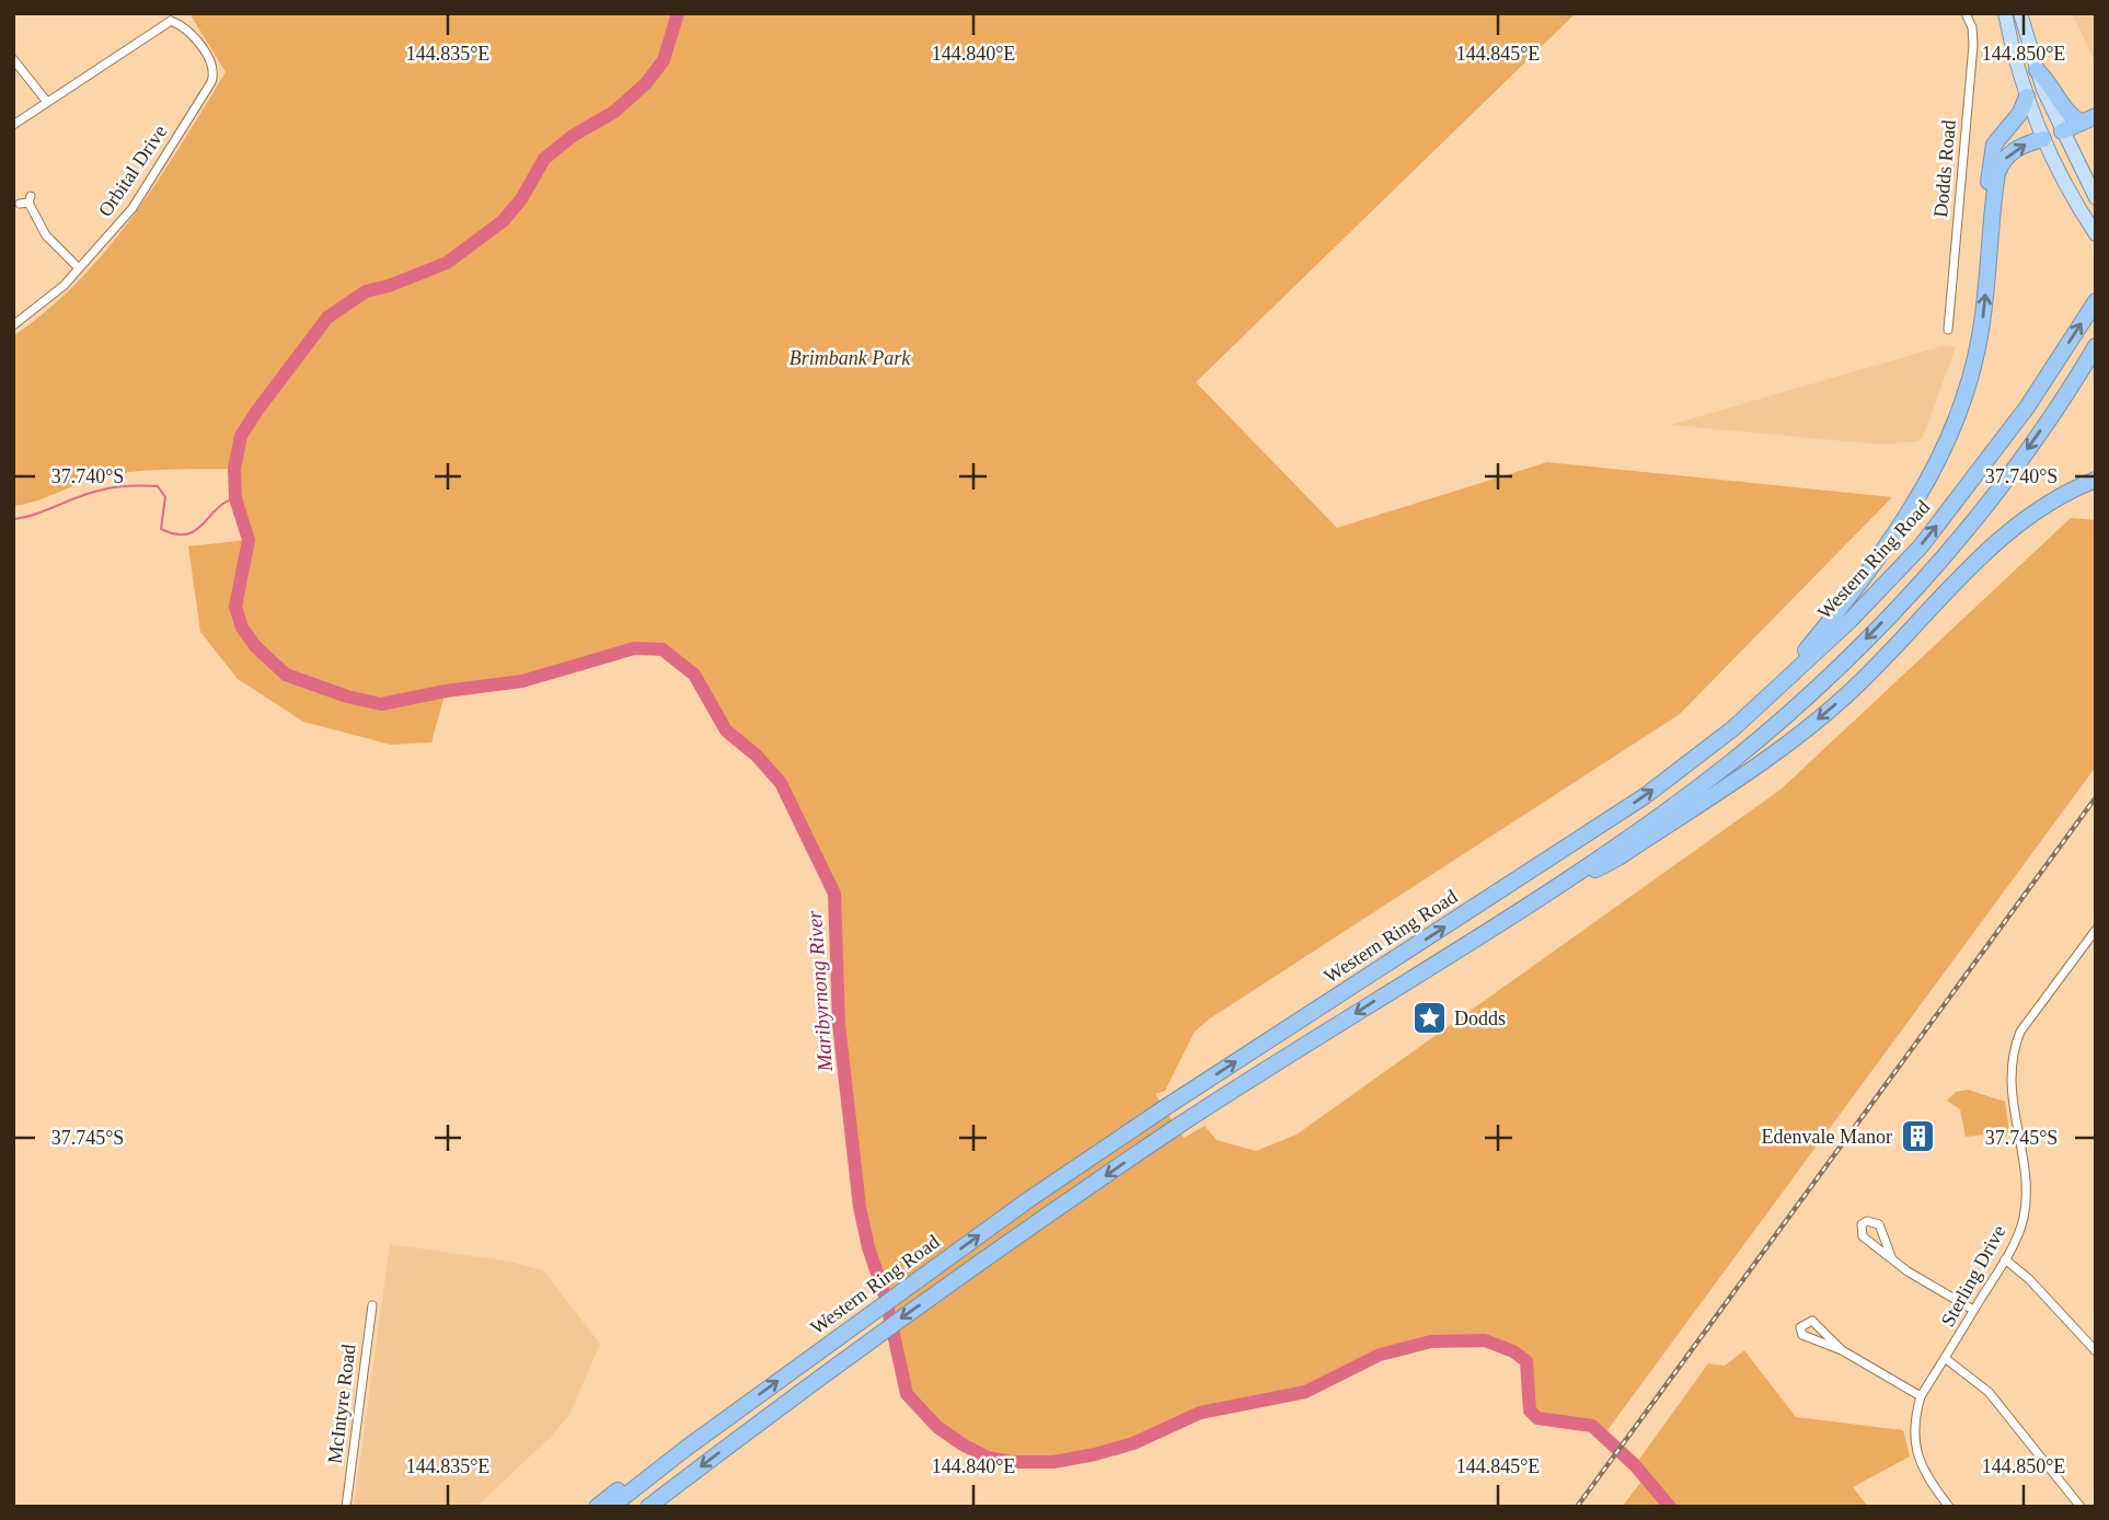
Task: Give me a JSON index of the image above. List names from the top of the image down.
{
  "streets": {
    "highway": ["Western Ring Road"],
    "street": [
      "Dodds Road",
      "Orbital Drive",
      "Sterling Drive",
      "McIntyre Road"
    ]
  },
  "water": ["Maribyrnong River"],
  "parks": ["Brimbank Park"],
  "places": {
    "place": ["Dodds"],
    "building": ["Edenvale Manor"]
  },
  "coordinates": [
    "144.835°E",
    "144.840°E",
    "144.845°E",
    "144.850°E",
    "37.740°S",
    "37.745°S"
  ]
}
